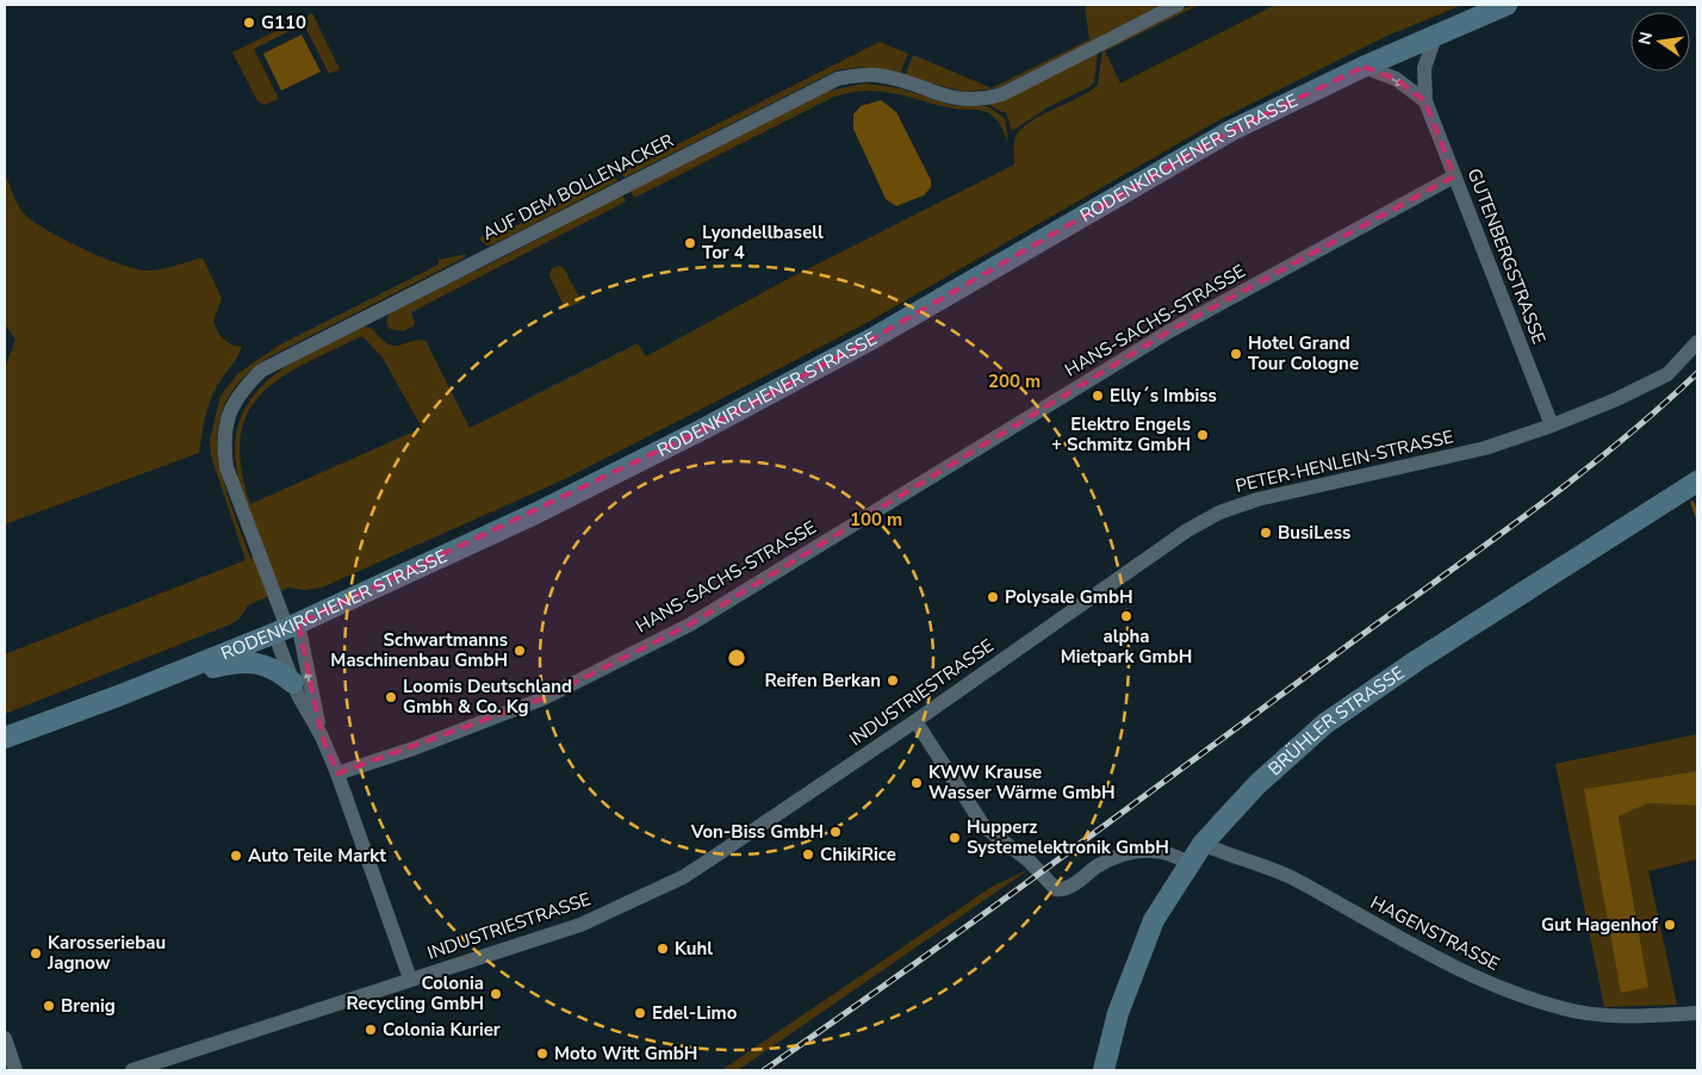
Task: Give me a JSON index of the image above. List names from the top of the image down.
{
  "streets": {
    "main road": ["RODENKIRCHENER STRASSE", "BRÜHLER STRASSE"],
    "street": [
      "AUF DEM BOLLENACKER",
      "GUTENBERGSTRASSE",
      "HANS-SACHS-STRASSE",
      "PETER-HENLEIN-STRASSE",
      "INDUSTRIESTRASSE",
      "HAGENSTRASSE"
    ]
  },
  "crossings": [
    ["RODENKIRCHENER STRASSE", "AUF DEM BOLLENACKER"],
    ["GUTENBERGSTRASSE", "HANS-SACHS-STRASSE"],
    ["GUTENBERGSTRASSE", "PETER-HENLEIN-STRASSE"],
    ["PETER-HENLEIN-STRASSE", "INDUSTRIESTRASSE"],
    ["BRÜHLER STRASSE", "HAGENSTRASSE"]
  ],
  "places": [
    "G110",
    "Lyondellbasell Tor 4",
    "Hotel Grand Tour Cologne",
    "Elly´s Imbiss",
    "Elektro Engels + Schmitz GmbH",
    "BusiLess",
    "Polysale GmbH",
    "alpha Mietpark GmbH",
    "Schwartmanns Maschinenbau GmbH",
    "Reifen Berkan",
    "Loomis Deutschland Gmbh & Co. Kg",
    "KWW Krause Wasser Wärme GmbH",
    "Von-Biss GmbH",
    "Hupperz Systemelektronik GmbH",
    "ChikiRice",
    "Auto Teile Markt",
    "Gut Hagenhof",
    "Kuhl",
    "Karosseriebau Jagnow",
    "Colonia Recycling GmbH",
    "Brenig",
    "Edel-Limo",
    "Colonia Kurier",
    "Moto Witt GmbH"
  ],
  "north": "left",
  "rings": ["200 m", "100 m"]
}
